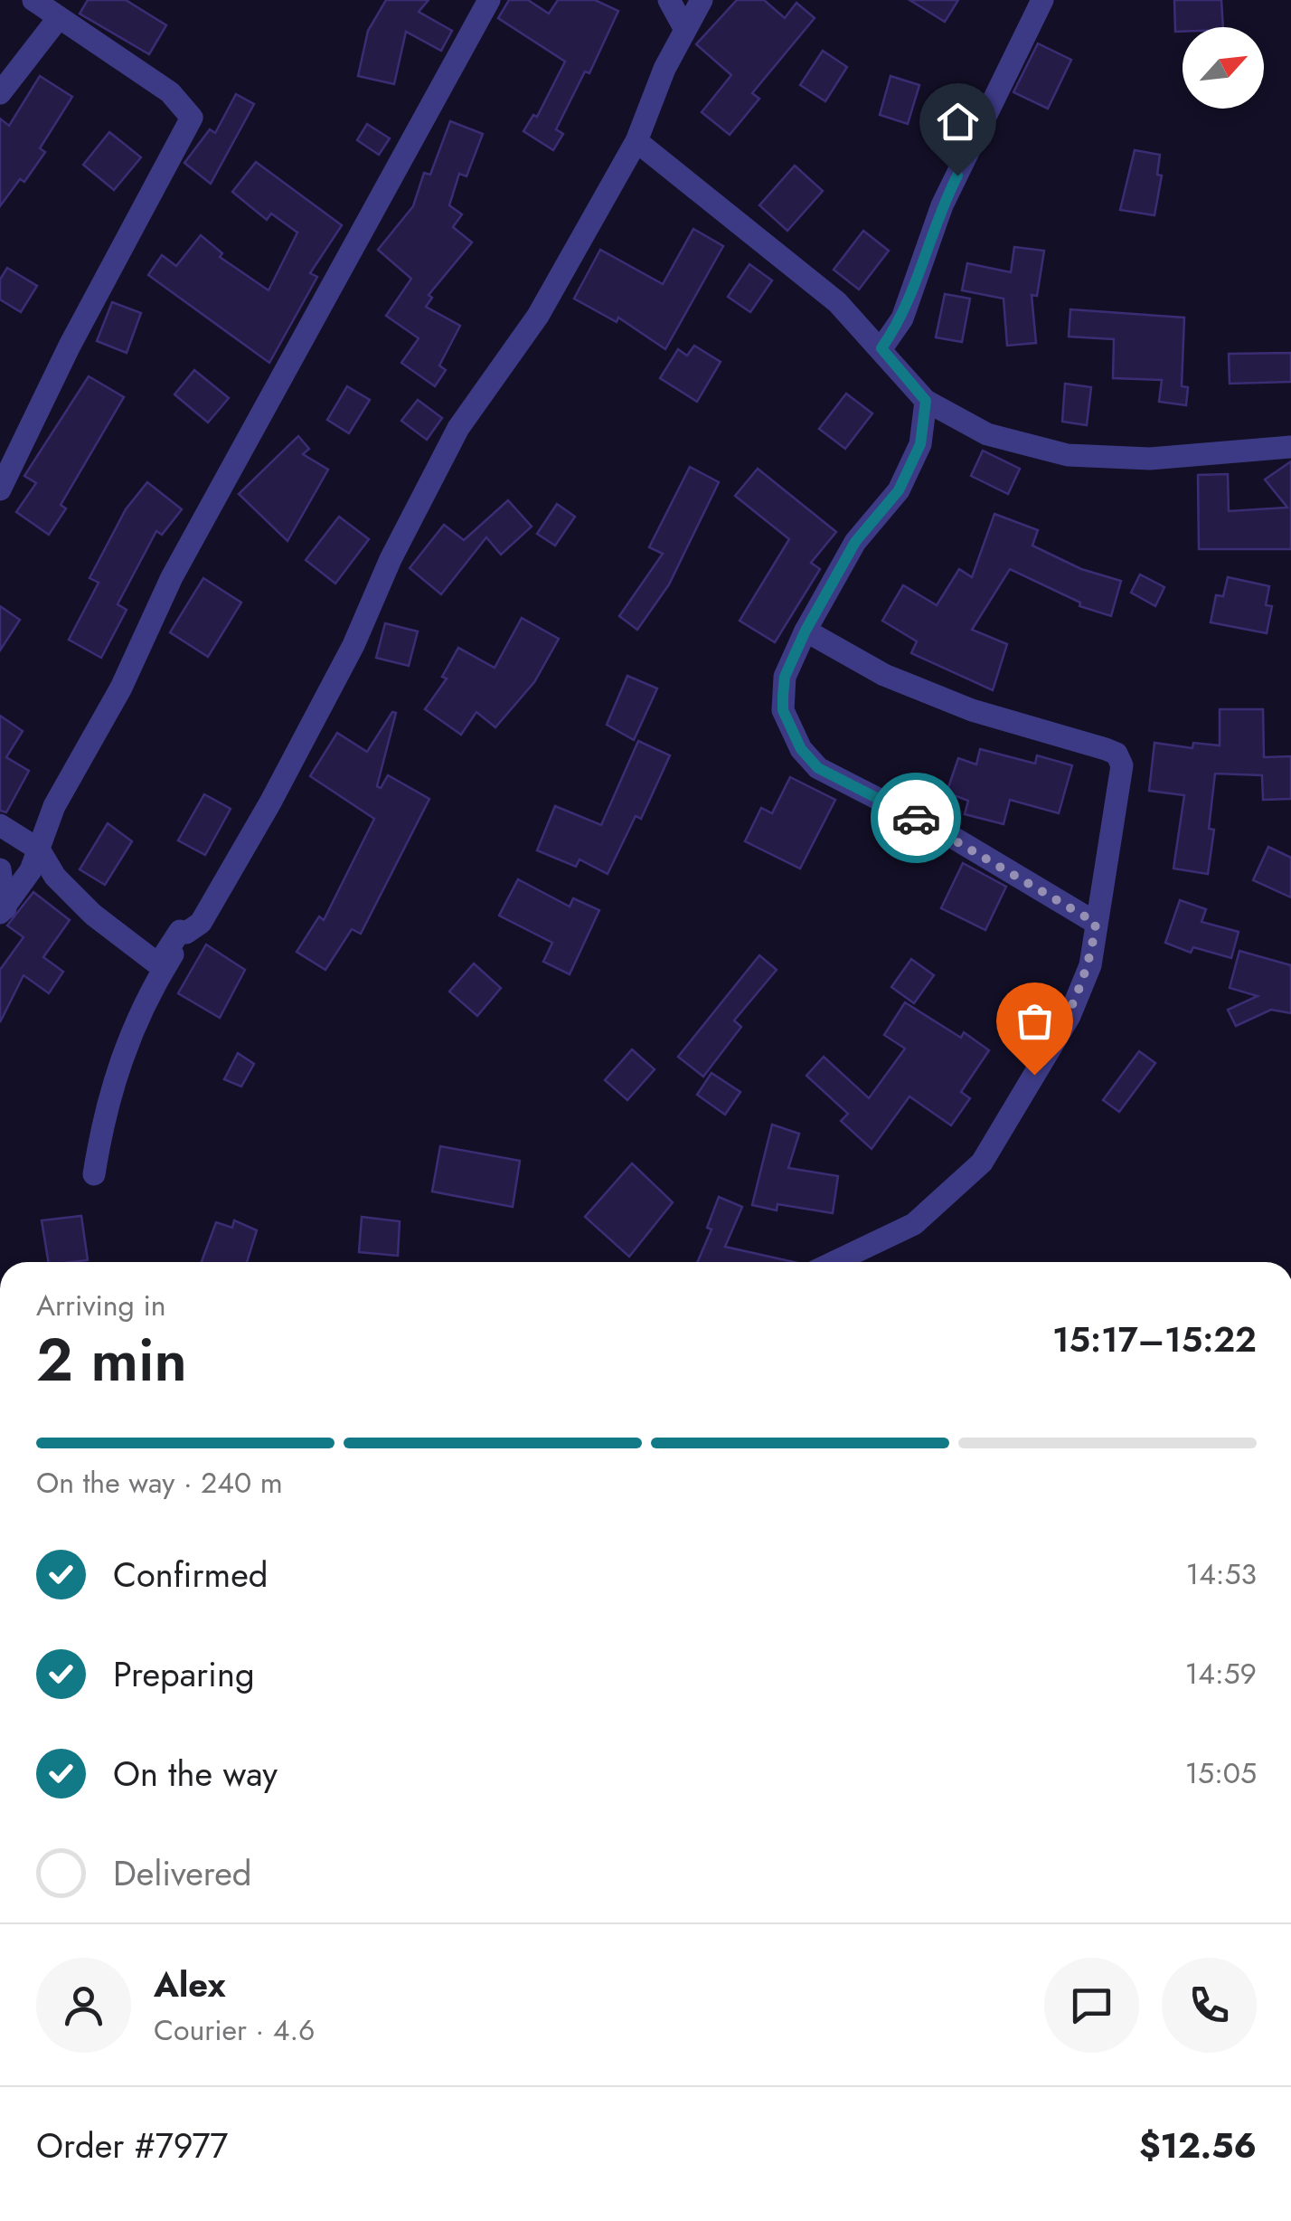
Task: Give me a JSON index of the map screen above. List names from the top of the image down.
{
  "north": "top right",
  "page": {
    "heading": ["2 min", "Arriving in", "15:17–15:22"],
    "panel": [
      "Alex",
      "Courier · 4.6",
      "Order #7977",
      "$12.56"
    ],
    "bar": "On the way · 240 m",
    "list": [
      ["Confirmed", "14:53"],
      ["Preparing", "14:59"],
      ["On the way", "15:05"],
      "Delivered"
    ]
  }
}
